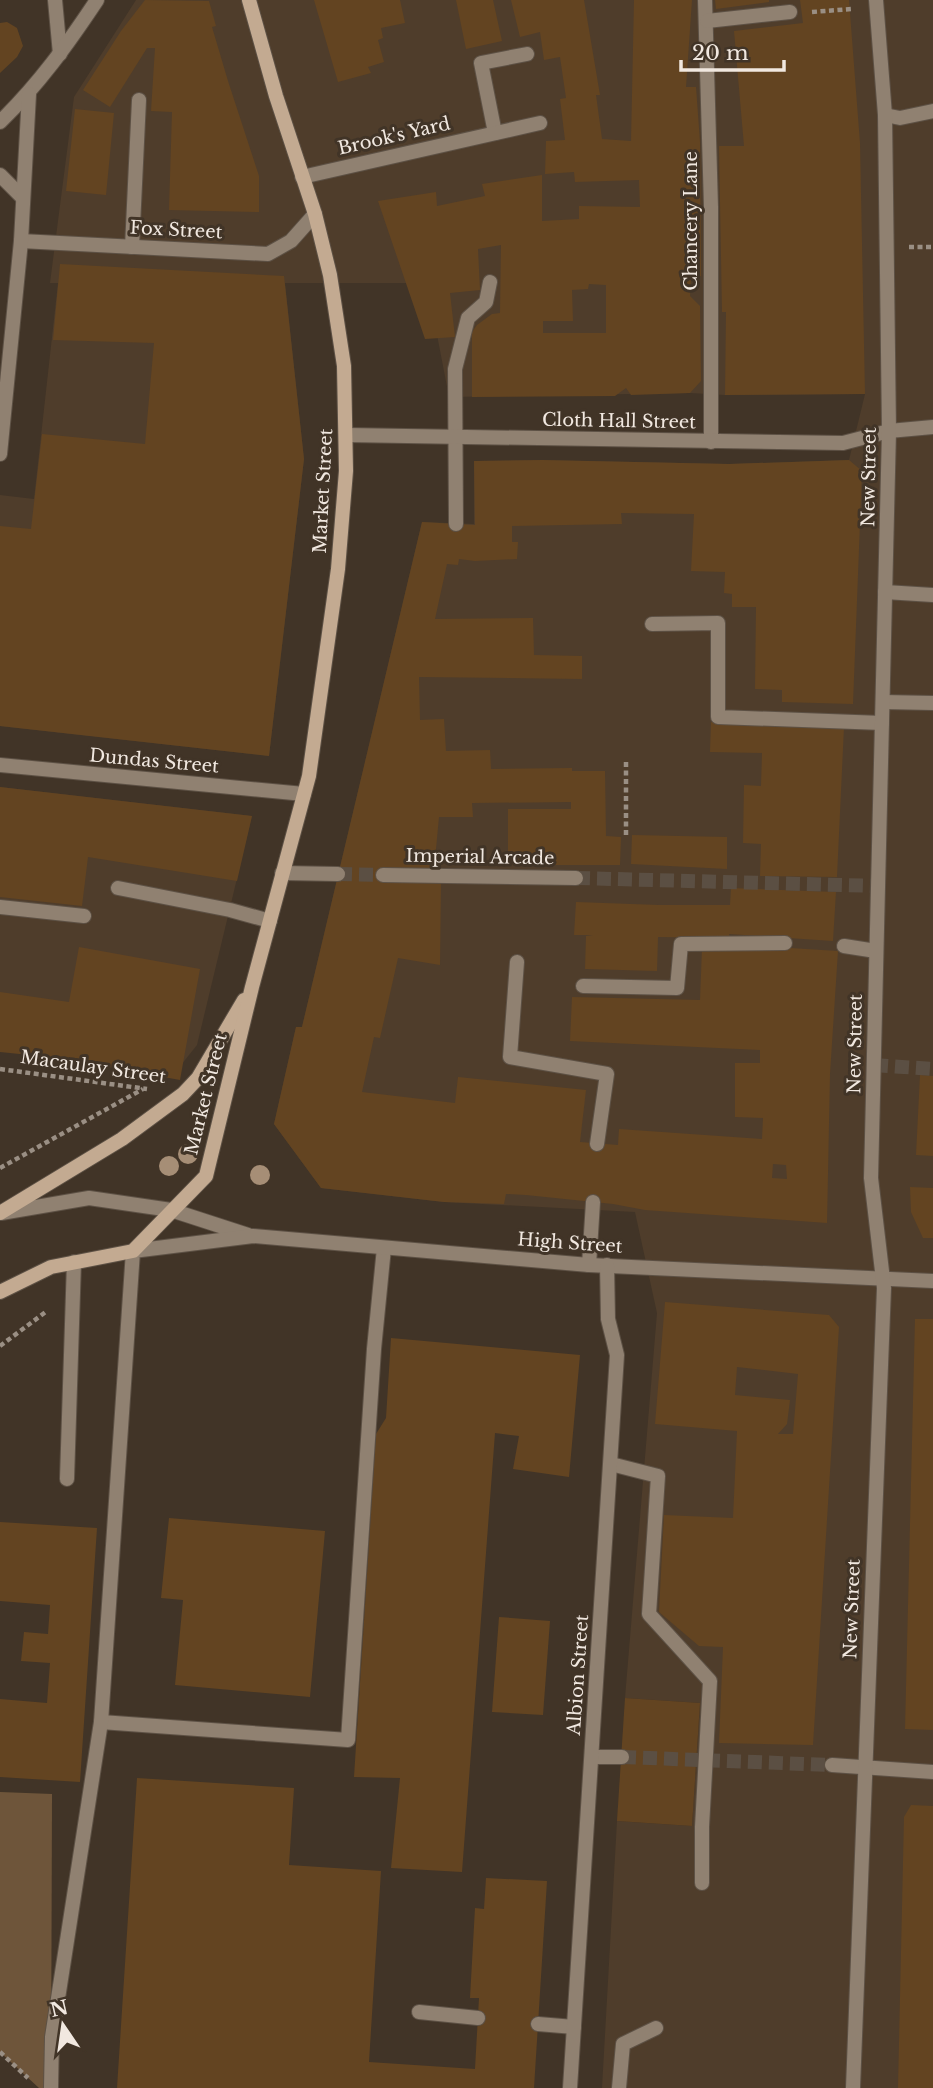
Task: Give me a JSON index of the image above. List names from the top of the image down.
{
  "streets": {
    "street": [
      "Brook's Yard",
      "Chancery Lane",
      "Fox Street",
      "Cloth Hall Street",
      "New Street",
      "Market Street",
      "Dundas Street",
      "Imperial Arcade",
      "High Street",
      "Albion Street"
    ],
    "path": ["Macaulay Street"]
  },
  "crossings": [
    ["Brook's Yard", "Market Street"],
    ["Chancery Lane", "Cloth Hall Street"],
    ["Fox Street", "Market Street"],
    ["Cloth Hall Street", "New Street"],
    ["Cloth Hall Street", "Market Street"],
    ["New Street", "High Street"],
    ["Market Street", "Dundas Street"],
    ["Market Street", "Macaulay Street"],
    ["Market Street", "High Street"],
    ["High Street", "Albion Street"]
  ],
  "scale_bar": "20 m",
  "north": "top"
}
